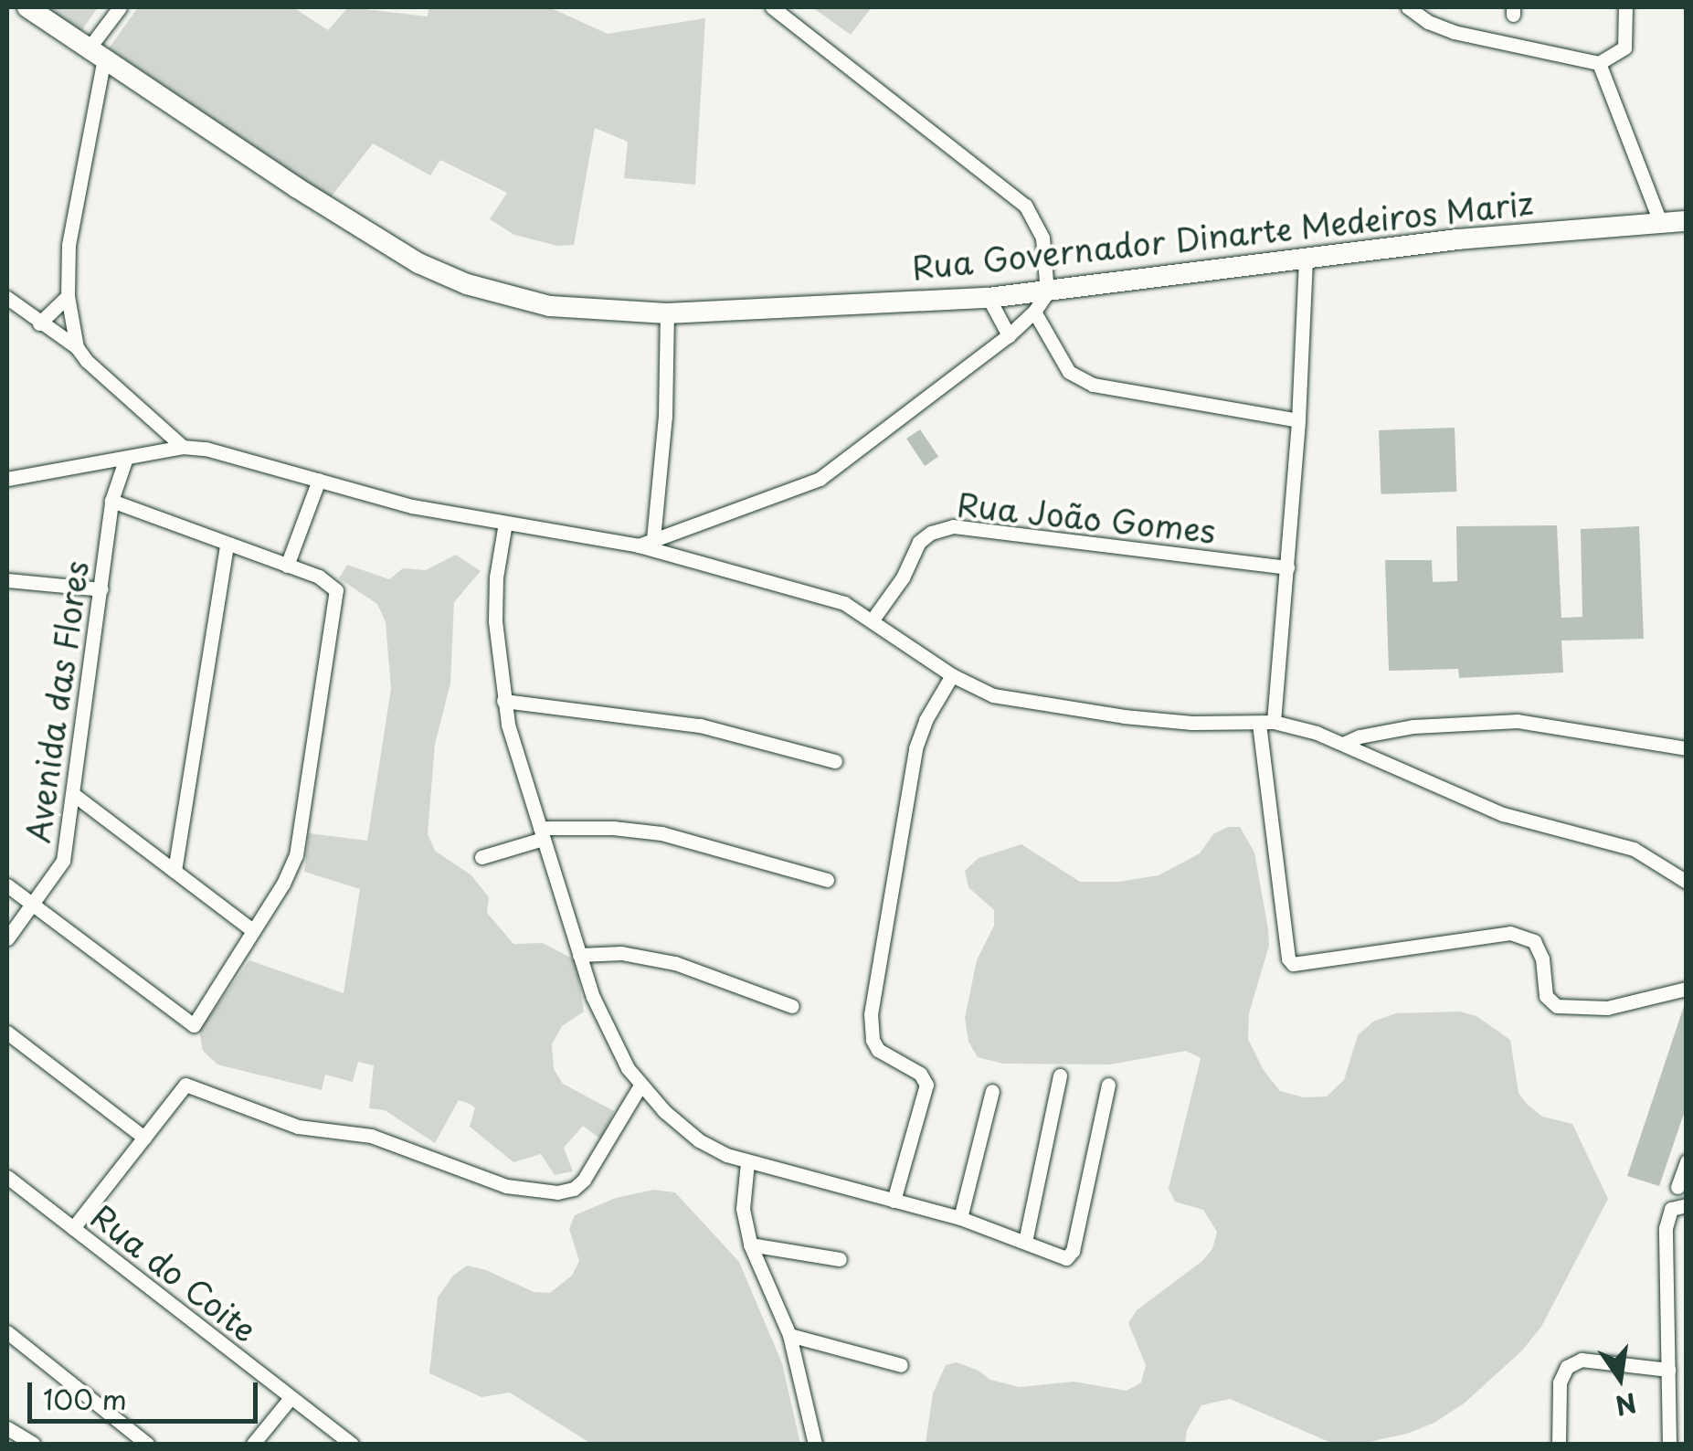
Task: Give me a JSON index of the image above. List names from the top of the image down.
{
  "streets": {
    "main road": ["Rua Governador Dinarte Medeiros Mariz"],
    "street": ["Rua João Gomes", "Avenida das Flores", "Rua do Coite"]
  },
  "scale_bar": "100 m",
  "north": "bottom"
}
